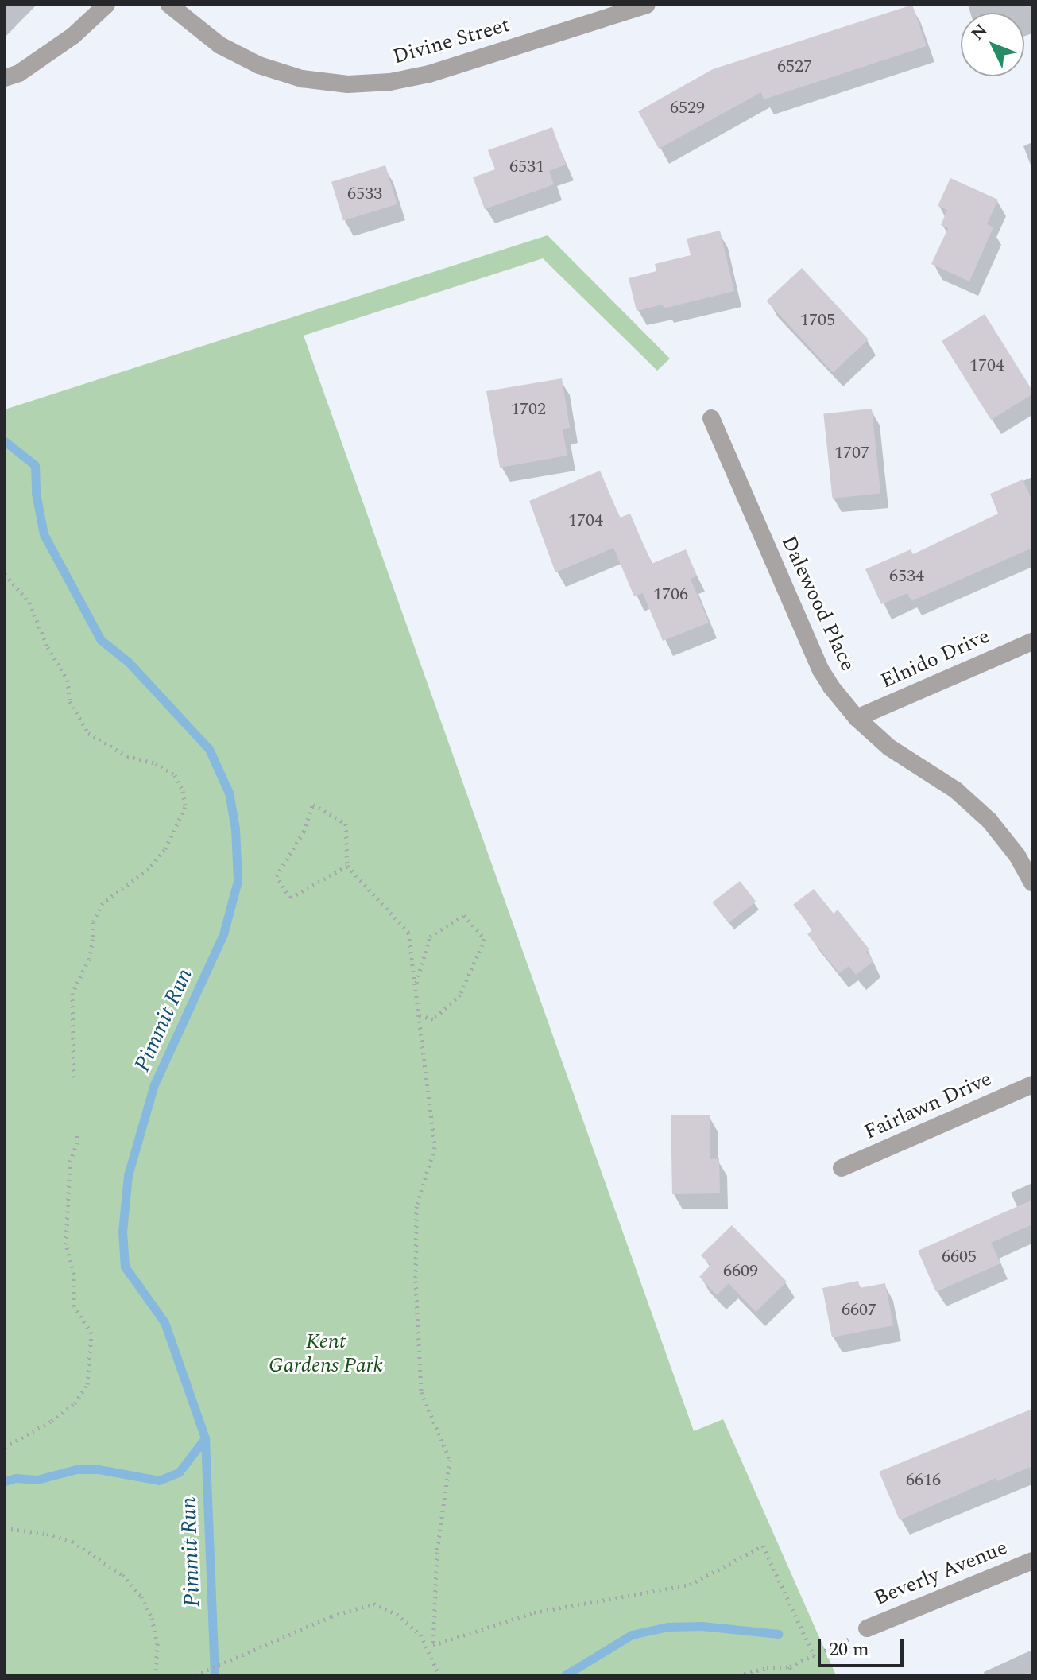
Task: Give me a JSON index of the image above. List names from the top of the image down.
{
  "streets": {
    "street": [
      "Divine Street",
      "Dalewood Place",
      "Elnido Drive",
      "Fairlawn Drive",
      "Beverly Avenue"
    ]
  },
  "crossings": [
    ["Dalewood Place", "Elnido Drive"]
  ],
  "water": ["Pimmit Run"],
  "parks": ["Kent Gardens Park"],
  "house_numbers": [
    "6527",
    "6529",
    "6531",
    "6533",
    "1705",
    "1704",
    "1702",
    "1707",
    "1704",
    "6534",
    "1706",
    "6605",
    "6609",
    "6607",
    "6616"
  ],
  "scale_bar": "20 m",
  "north": "top left"
}
